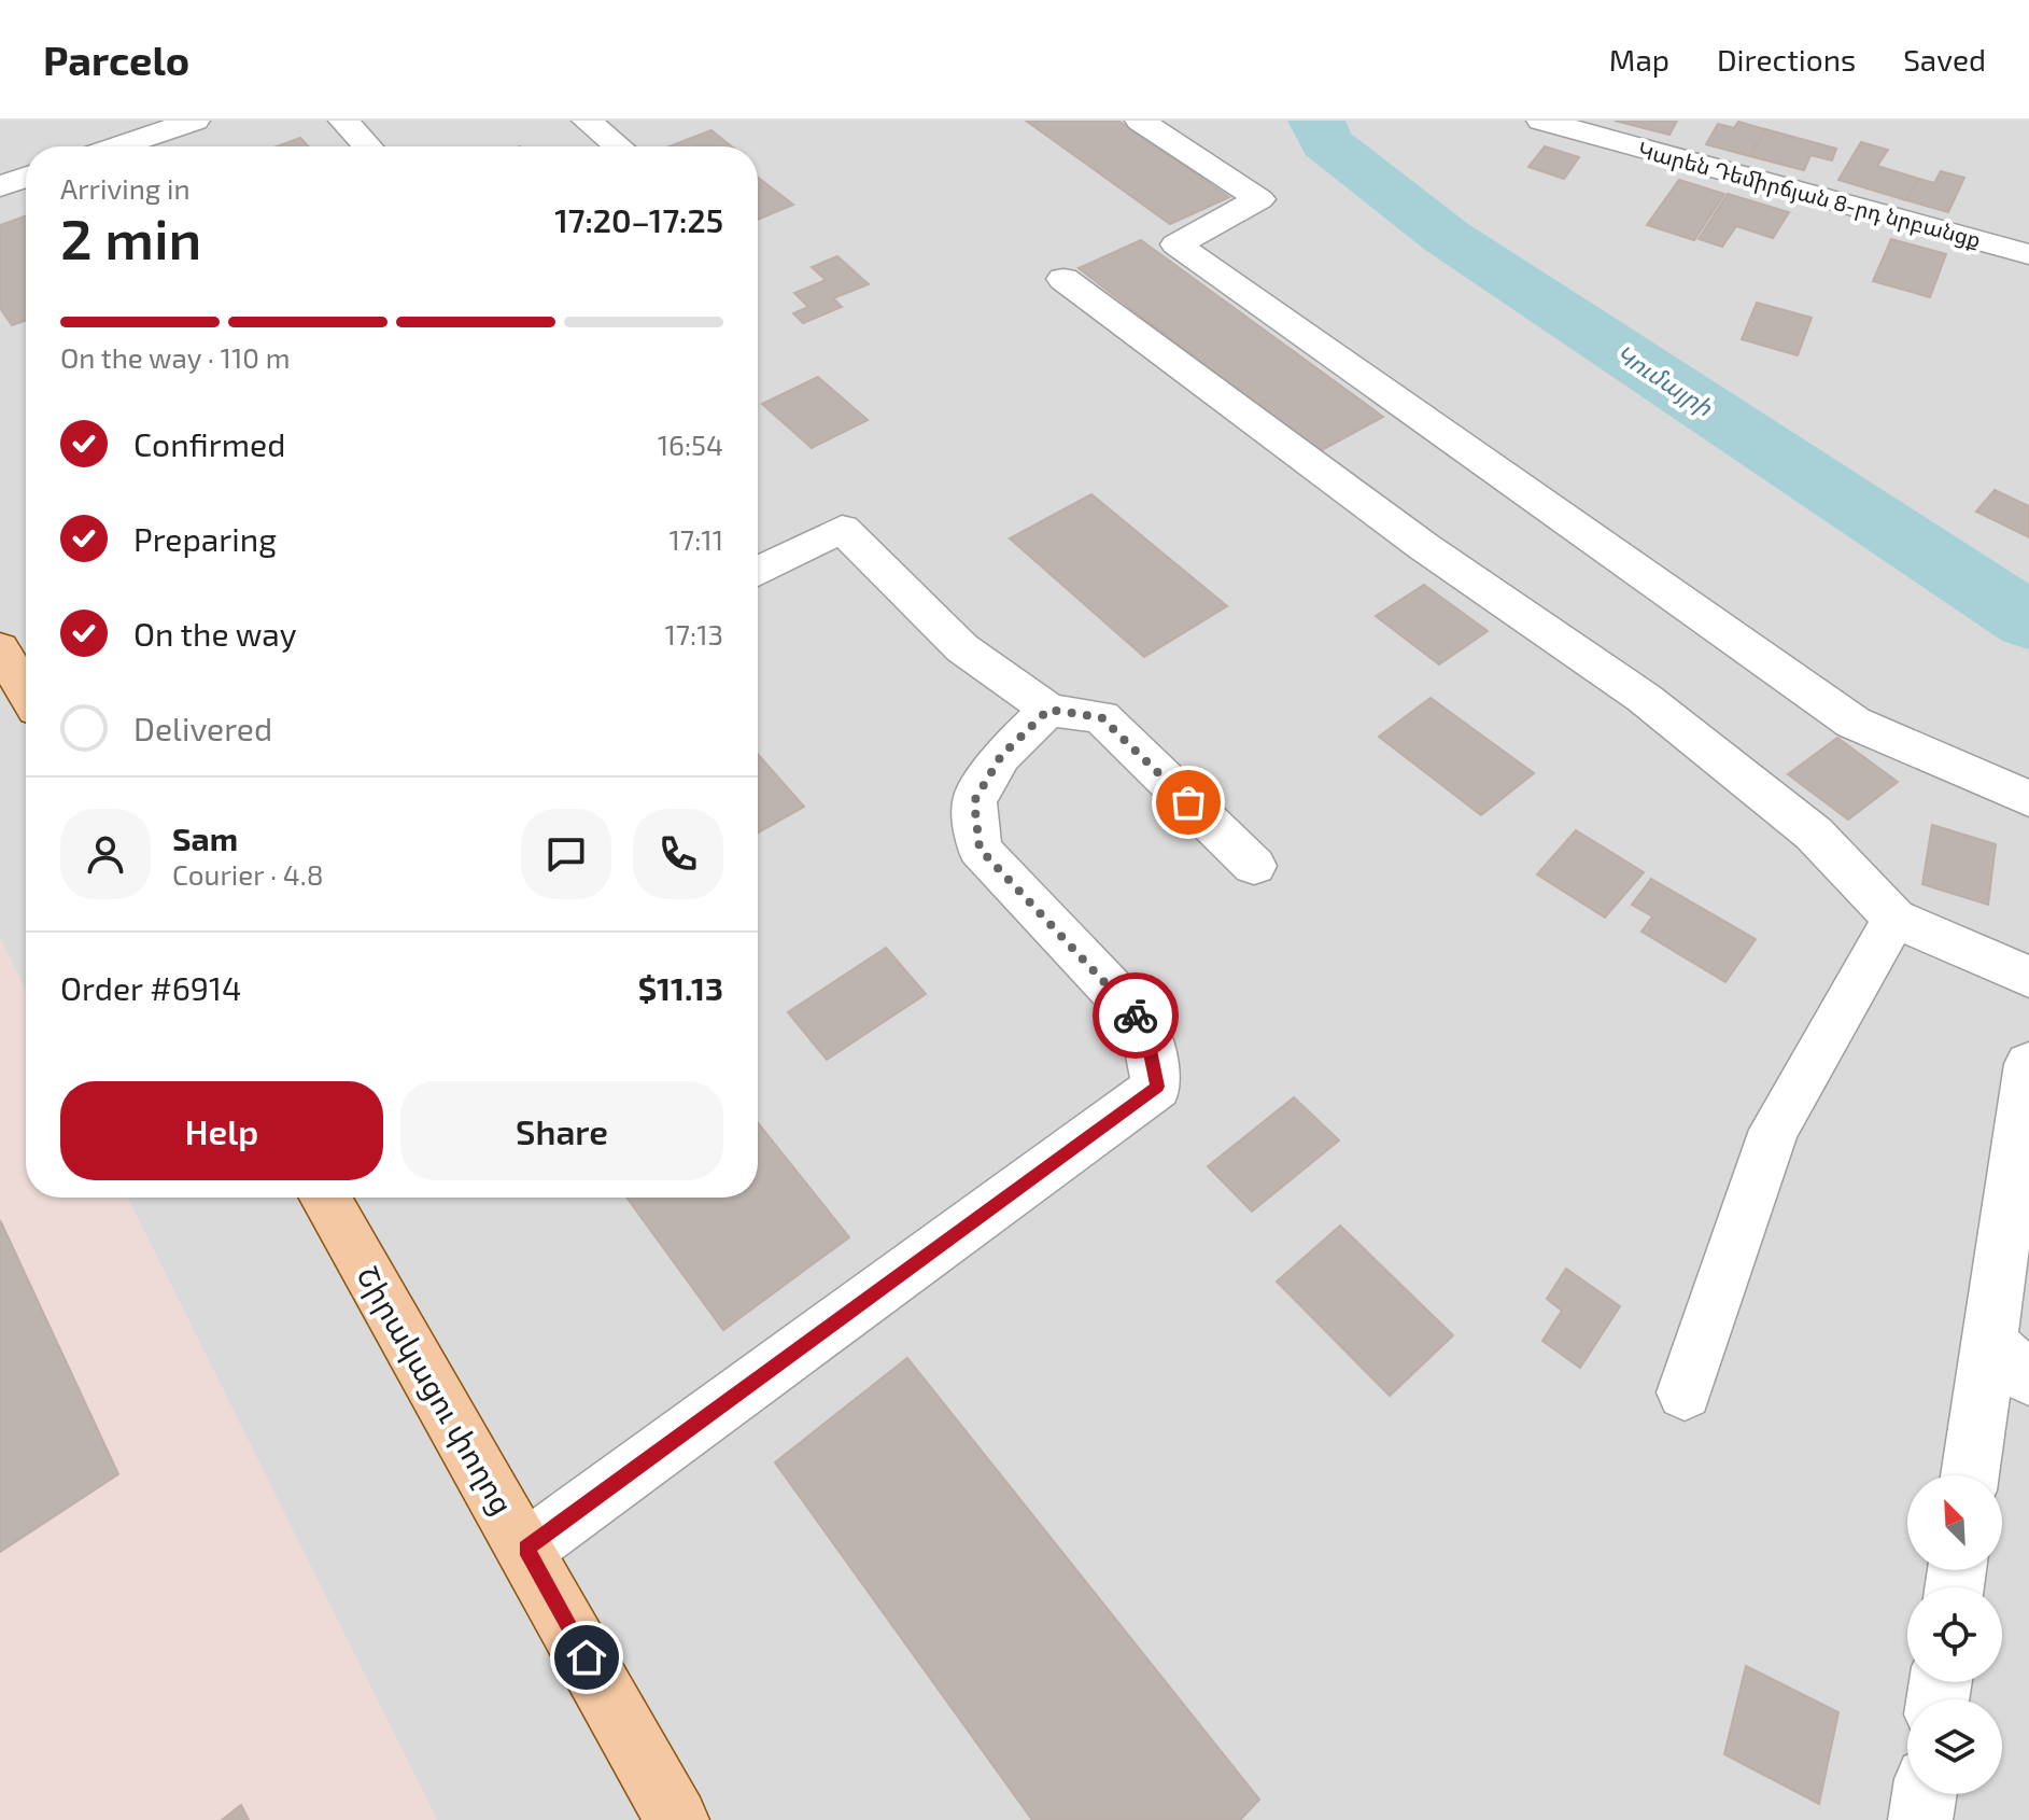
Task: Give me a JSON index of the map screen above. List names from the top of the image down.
{
  "streets": {
    "main road": ["Շիրակացու փողոց"],
    "street": ["Կարեն Դեմիրճյան 8-րդ նրբանցք"]
  },
  "water": ["Կումայրի"],
  "north": "top left",
  "page": {
    "header": "Parcelo",
    "nav": ["Map", "Directions", "Saved"],
    "heading": ["2 min", "Arriving in", "17:20–17:25"],
    "panel": [
      "Sam",
      "Courier · 4.8",
      "Order #6914",
      "$11.13"
    ],
    "bar": "On the way · 110 m",
    "list": [
      ["Confirmed", "16:54"],
      ["Preparing", "17:11"],
      ["On the way", "17:13"],
      "Delivered"
    ],
    "buttons": ["Help", "Share"]
  }
}
